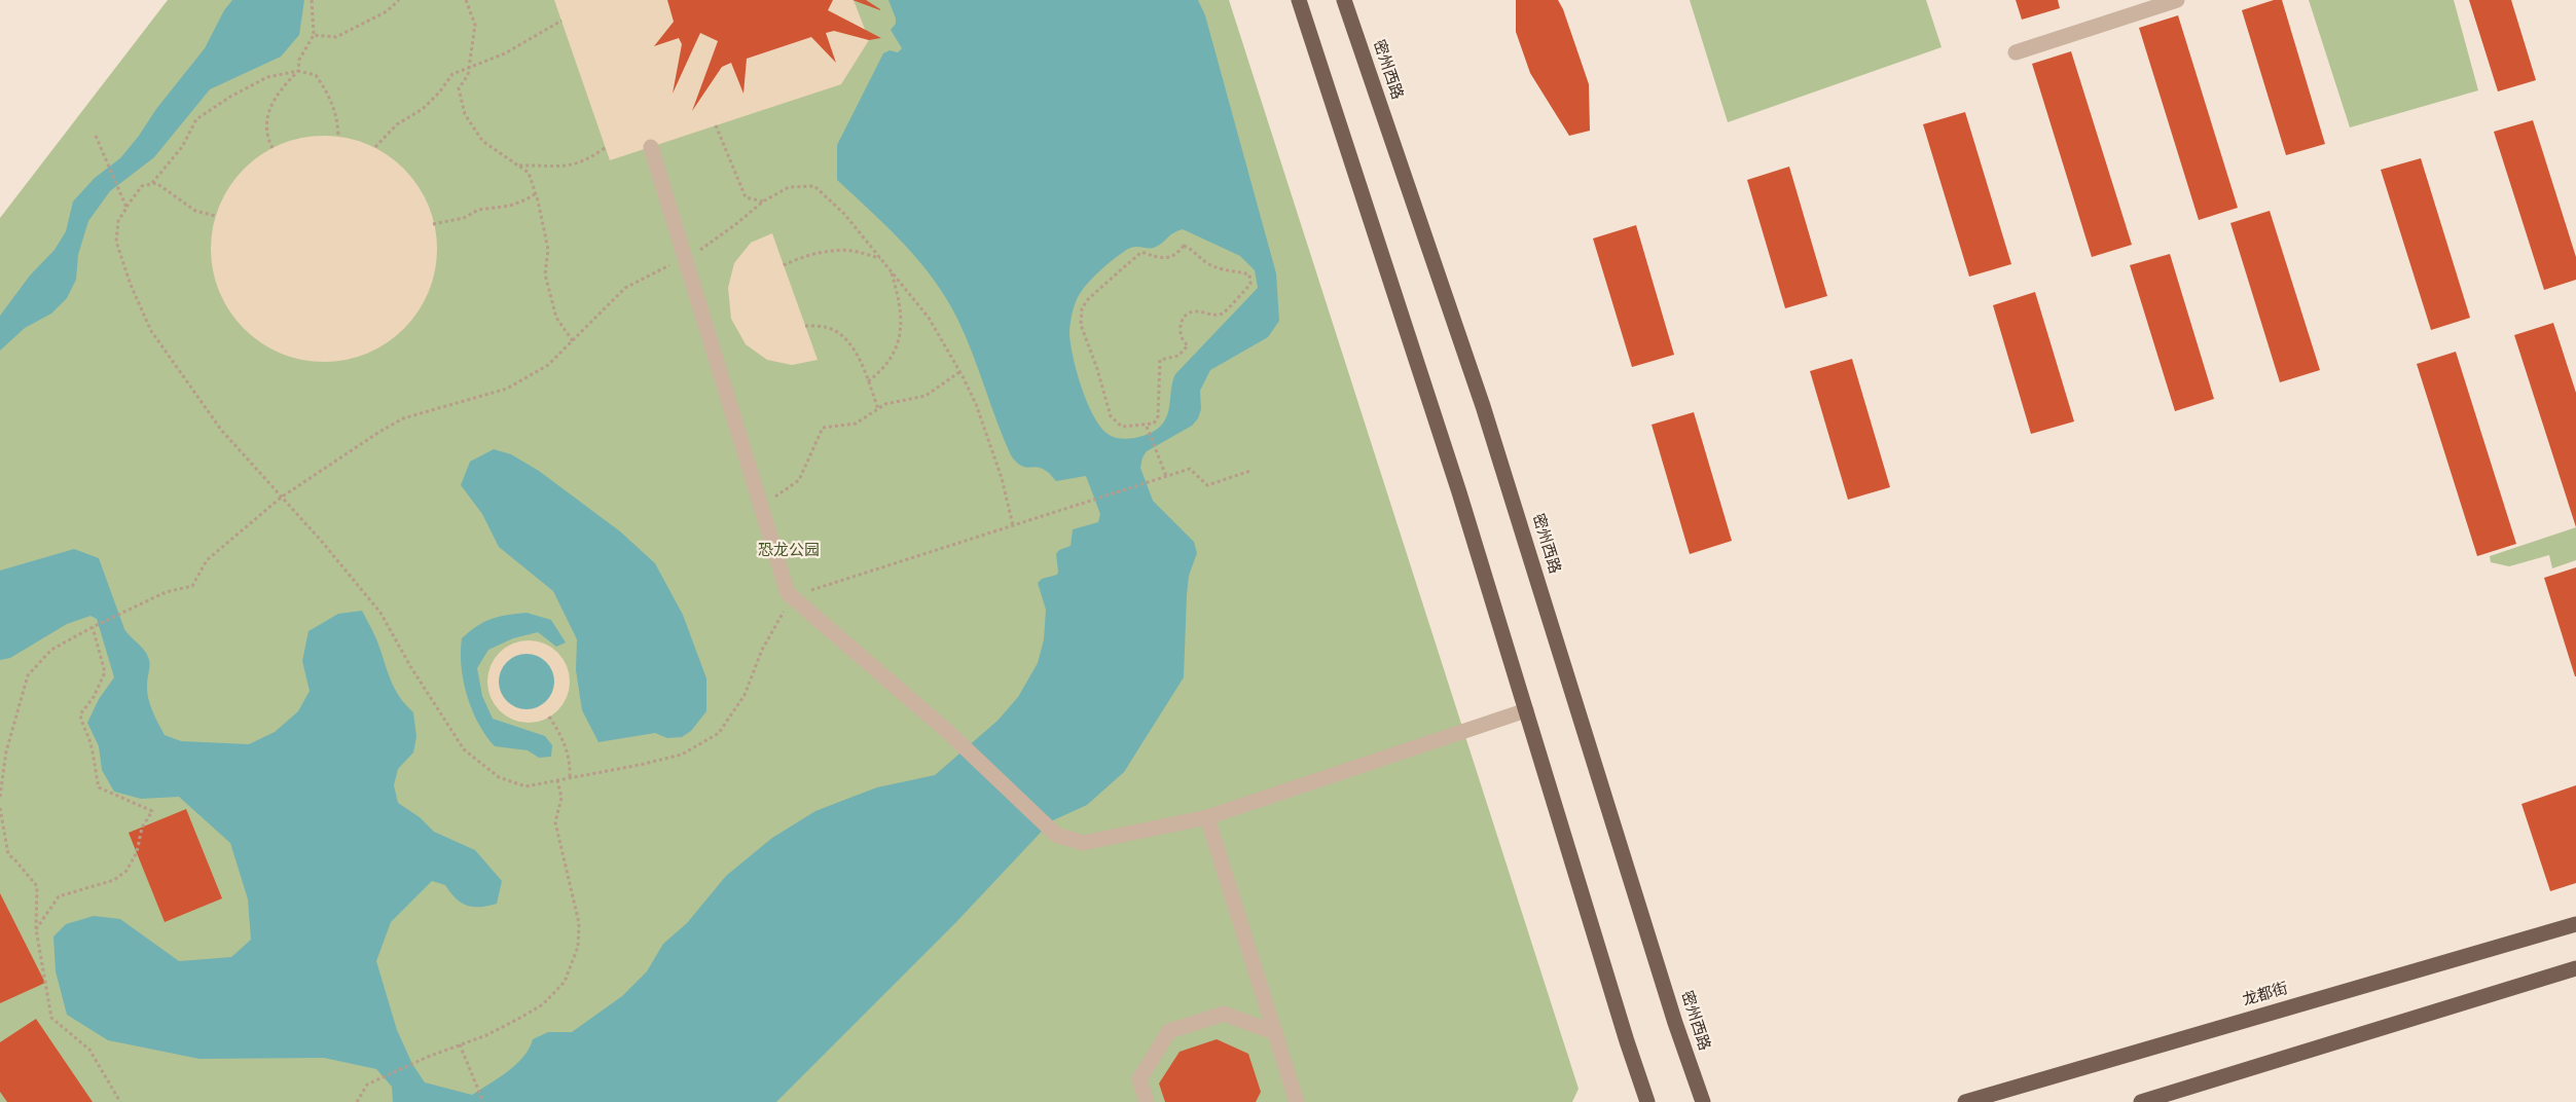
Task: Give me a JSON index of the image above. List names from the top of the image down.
{
  "streets": {
    "main road": ["密州西路", "龙都街"]
  },
  "parks": ["恐龙公园"]
}
